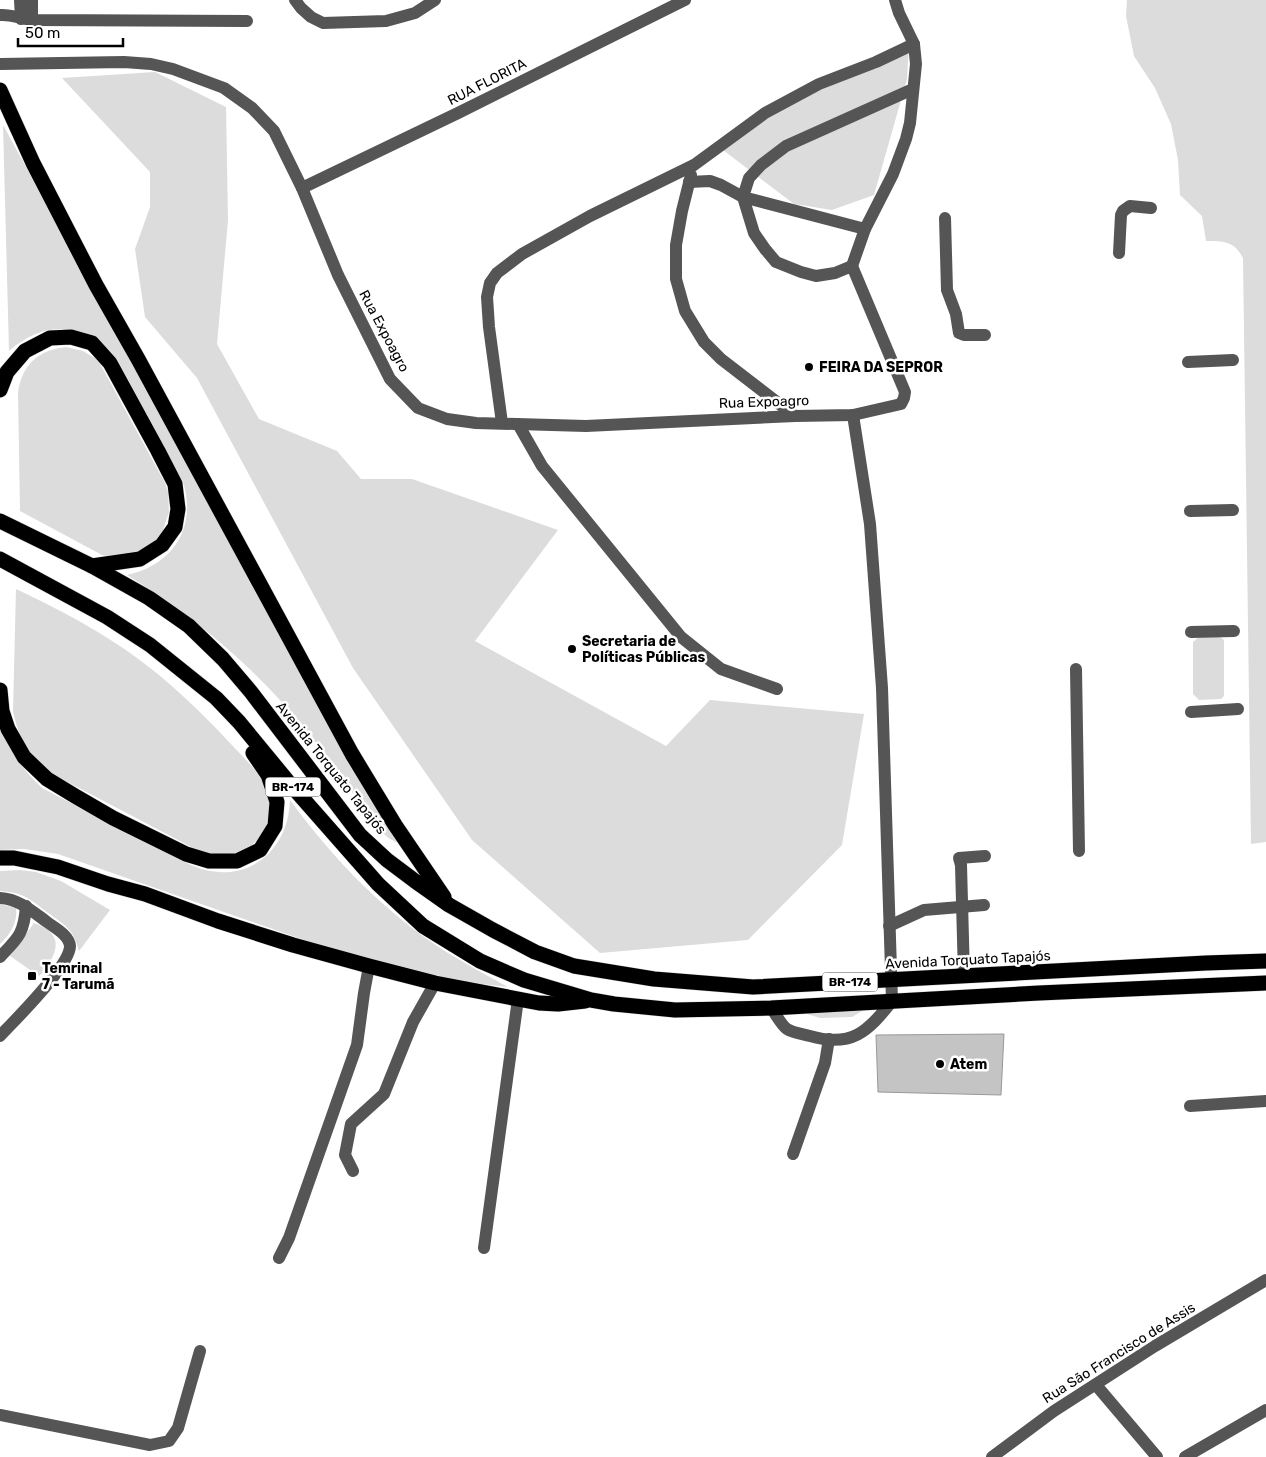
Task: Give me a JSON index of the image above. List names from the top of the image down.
{
  "streets": {
    "highway": ["Avenida Torquato Tapajós", "BR-174"],
    "street": ["RUA FLORITA", "Rua Expoagro", "Rua São Francisco de Assis"]
  },
  "crossings": [
    ["RUA FLORITA", "Rua Expoagro"]
  ],
  "places": {
    "other": ["FEIRA DA SEPROR", "Secretaria de Políticas Públicas", "Atem"],
    "transit": ["Temrinal 7 - Tarumã"]
  },
  "scale_bar": "50 m"
}
